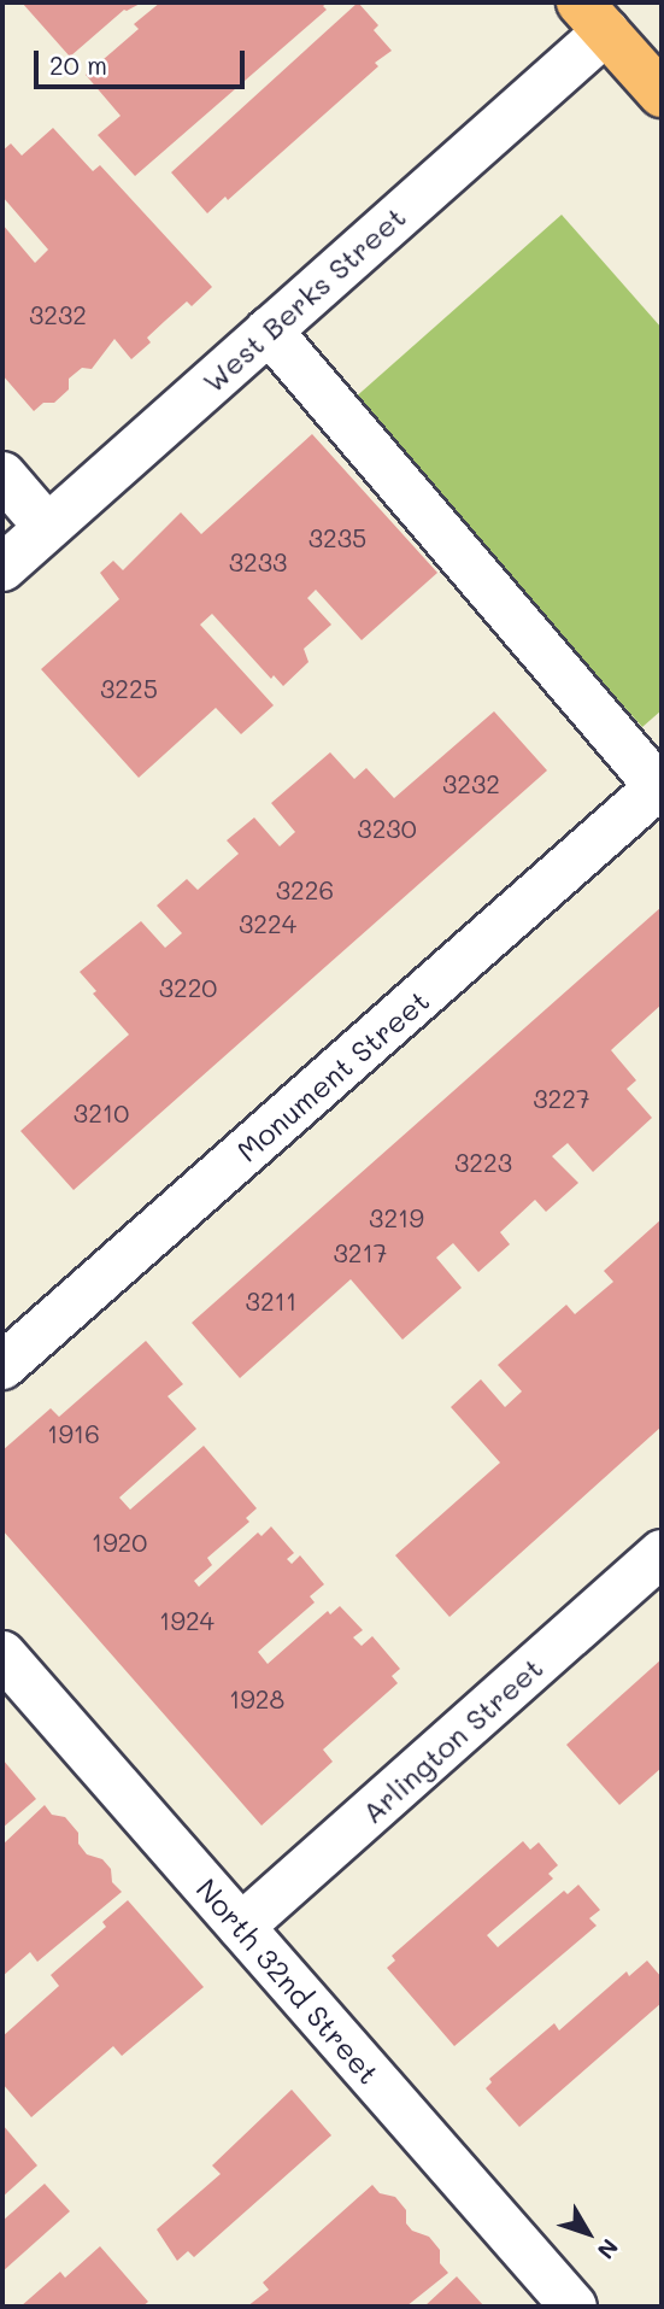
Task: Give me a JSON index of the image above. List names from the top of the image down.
{
  "streets": {
    "street": [
      "West Berks Street",
      "Monument Street",
      "Arlington Street",
      "North 32nd Street"
    ]
  },
  "crossings": [
    ["Arlington Street", "North 32nd Street"]
  ],
  "house_numbers": [
    "3232",
    "3235",
    "3233",
    "3225",
    "3232",
    "3230",
    "3226",
    "3224",
    "3220",
    "3227",
    "3210",
    "3223",
    "3219",
    "3217",
    "3211",
    "1916",
    "1920",
    "1924",
    "1928"
  ],
  "scale_bar": "20 m",
  "north": "bottom right"
}
